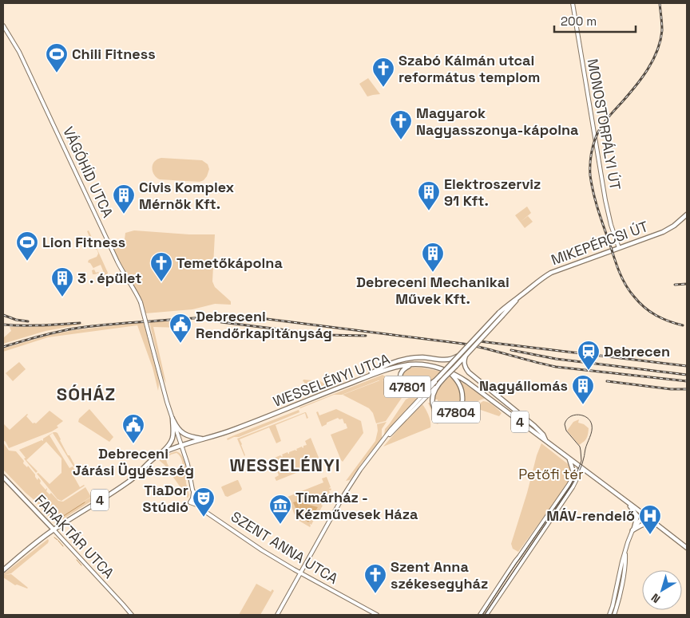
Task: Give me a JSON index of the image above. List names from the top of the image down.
{
  "streets": {
    "main road": [
      "MIKEPÉRCSI ÚT",
      "WESSELÉNYI UTCA",
      "47801",
      "47804",
      "4",
      "FARAKTÁR UTCA"
    ],
    "street": ["MONOSTORPÁLYI ÚT", "VÁGÓHÍD UTCA", "SZENT ANNA UTCA"]
  },
  "crossings": [
    ["MONOSTORPÁLYI ÚT", "MIKEPÉRCSI ÚT"],
    ["VÁGÓHÍD UTCA", "WESSELÉNYI UTCA"],
    ["VÁGÓHÍD UTCA", "4"],
    ["VÁGÓHÍD UTCA", "SZENT ANNA UTCA"],
    ["WESSELÉNYI UTCA", "47801"],
    ["WESSELÉNYI UTCA", "47804"],
    ["WESSELÉNYI UTCA", "4"],
    ["47801", "47804"],
    ["4", "FARAKTÁR UTCA"]
  ],
  "districts": ["SÓHÁZ", "WESSELÉNYI"],
  "parks": ["Petőfi tér"],
  "places": {
    "sports": ["Chili Fitness", "Lion Fitness"],
    "church": [
      "Szabó Kálmán utcai református templom",
      "Magyarok Nagyasszonya-kápolna",
      "Temetőkápolna",
      "Szent Anna székesegyház"
    ],
    "building": [
      "Elektroszerviz 91 Kft.",
      "Cívis Komplex Mérnök Kft.",
      "Debreceni Mechanikai Művek Kft.",
      "3 . épület",
      "Nagyállomás"
    ],
    "public building": ["Debreceni Rendőrkapitányság", "Debreceni Járási Ügyészség"],
    "station": ["Debrecen"],
    "theatre": ["TiaDor Stúdió"],
    "museum": ["Tímárház - Kézművesek Háza"],
    "hospital": ["MÁV-rendelő"]
  },
  "scale_bar": "200 m",
  "north": "bottom left"
}
